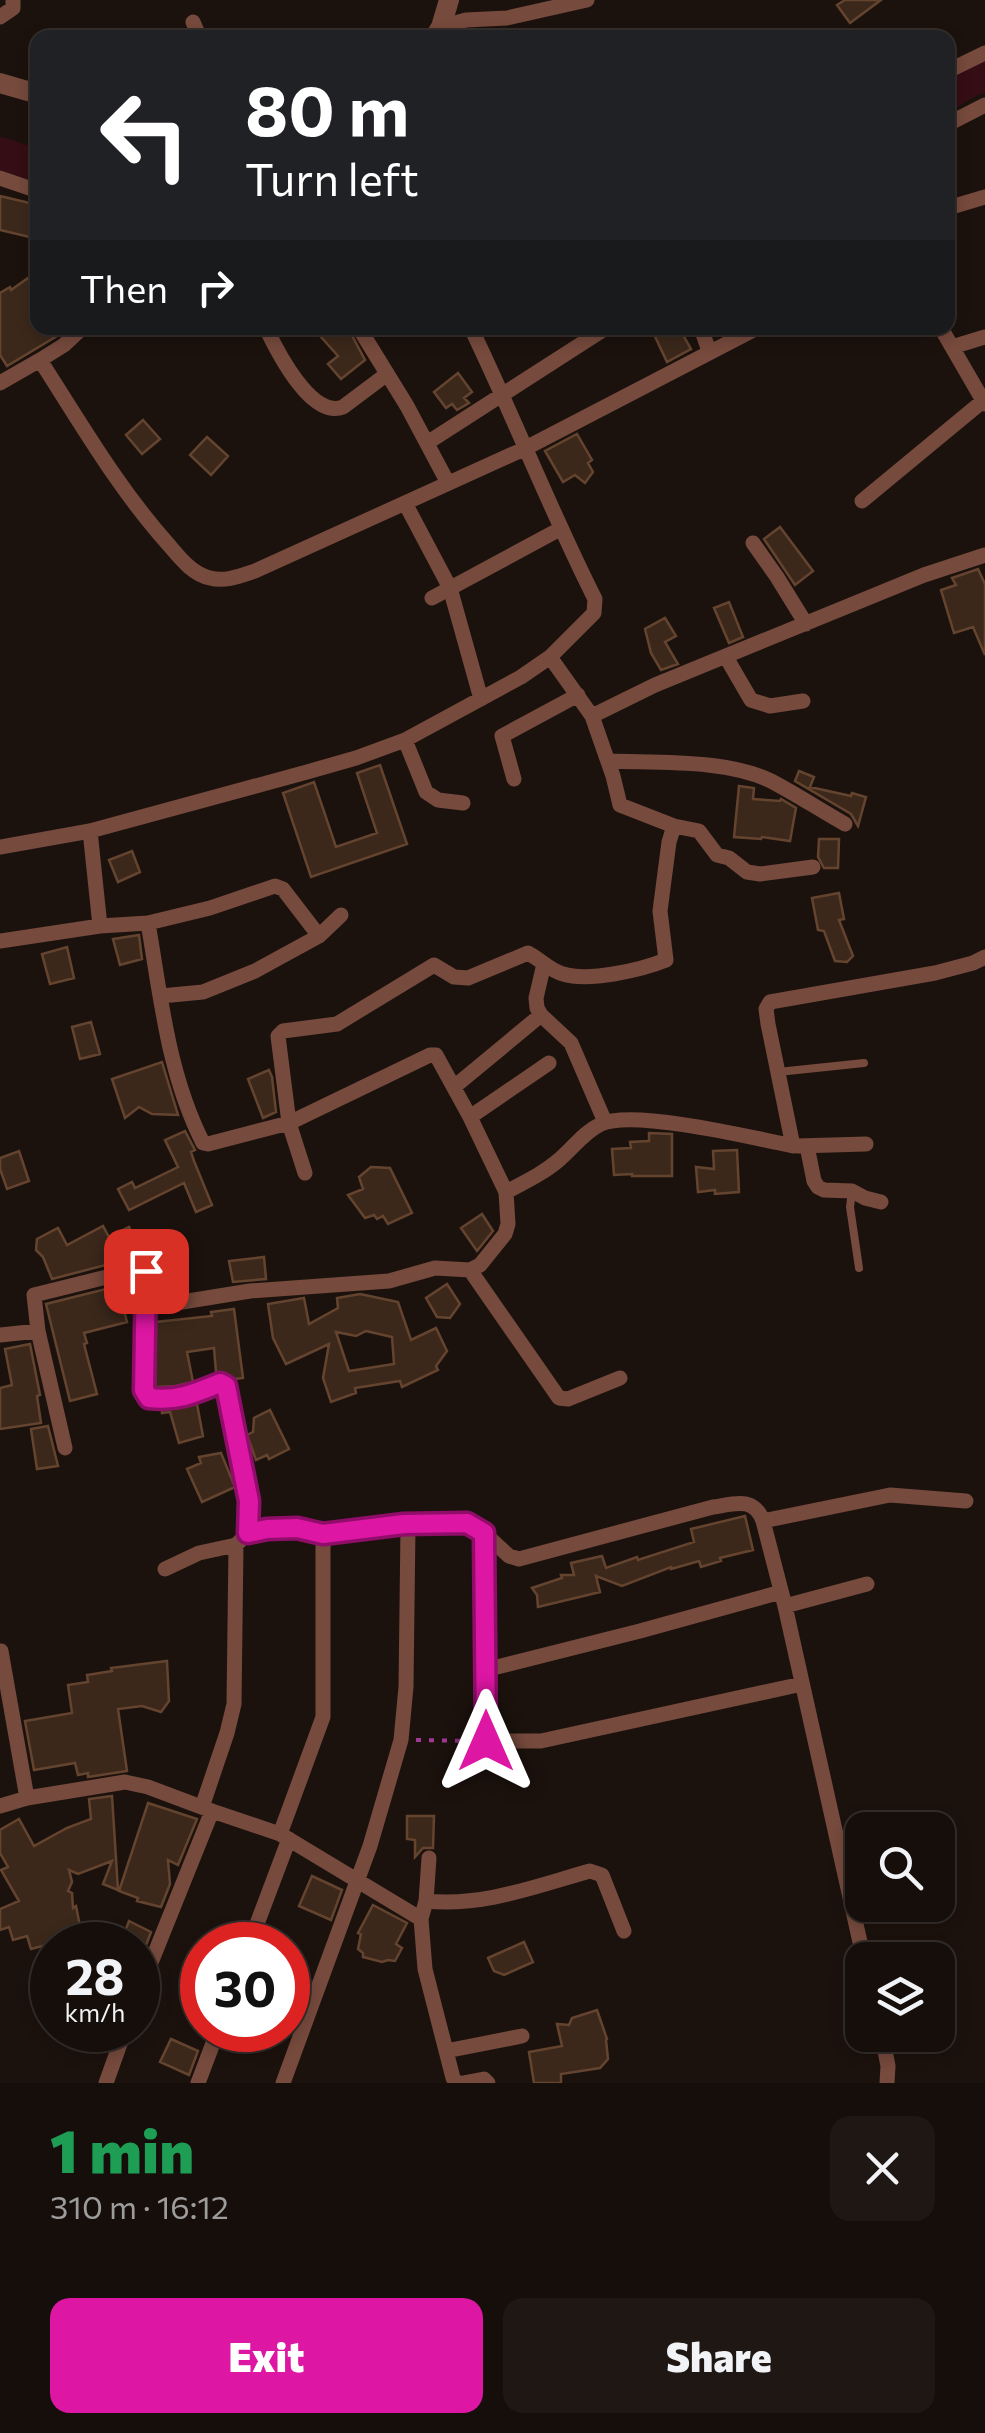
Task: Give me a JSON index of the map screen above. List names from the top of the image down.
{
  "page": {
    "turn": ["80 m", "Turn left"],
    "then": "Then",
    "speed": "28 km/h",
    "limit": "30",
    "heading": ["1 min", "310 m · 16:12"],
    "buttons": ["Exit", "Share"]
  }
}
